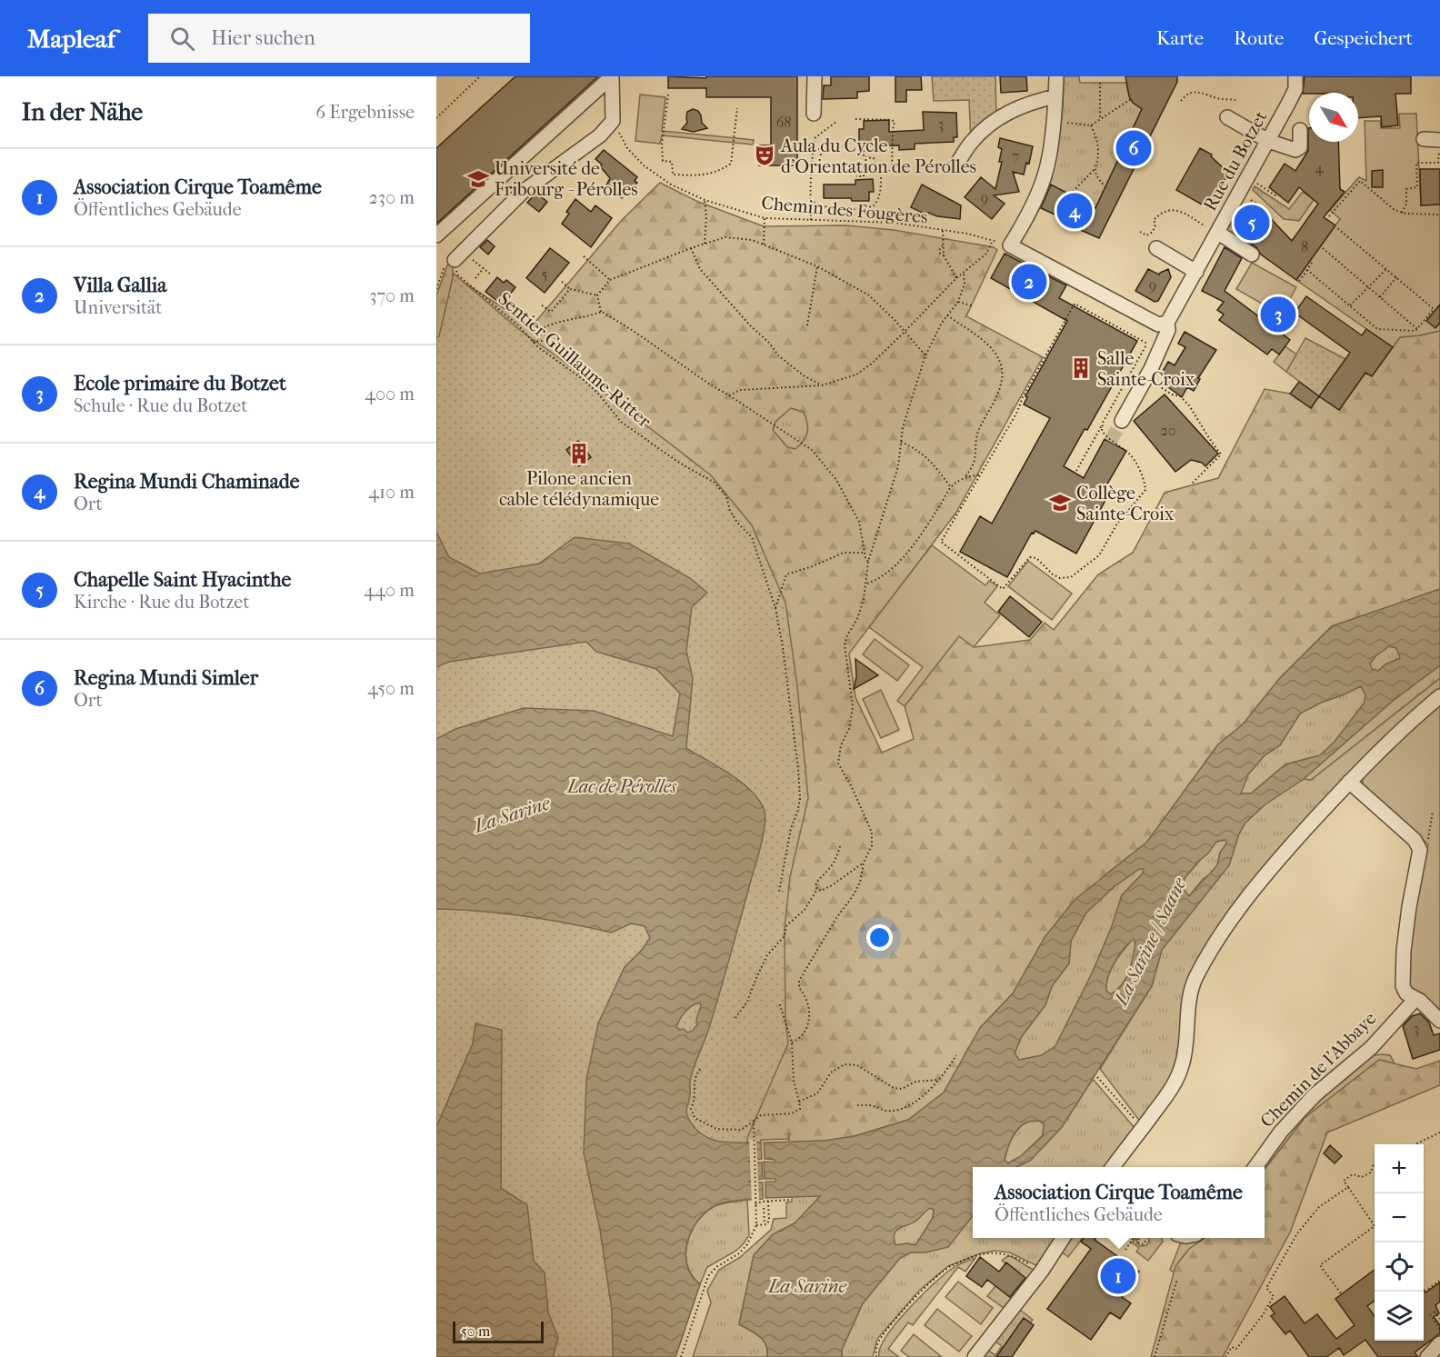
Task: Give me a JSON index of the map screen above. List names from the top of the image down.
{
  "streets": {
    "street": ["Rue du Botzet", "Chemin de l'Abbaye"],
    "path": ["Chemin des Fougères", "Sentier Guillaume-Ritter"]
  },
  "water": ["La Sarine", "La Sarine / Saane"],
  "parks": ["Lac de Pérolles"],
  "places": {
    "theatre": ["Aula du Cycle d'Orientation de Pérolles"],
    "school or university": ["Université de Fribourg - Pérolles", "Collège Sainte-Croix"],
    "building": ["Salle Sainte-Croix", "Pilone ancien cable télédynamique"]
  },
  "house_numbers": [
    "68",
    "3",
    "7",
    "4",
    "9",
    "8",
    "5",
    "9",
    "20",
    "3"
  ],
  "scale_bar": "50 m",
  "north": "bottom right",
  "page": {
    "header": "Mapleaf",
    "search": "Hier suchen",
    "nav": ["Karte", "Route", "Gespeichert"],
    "heading": ["In der Nähe", "6 Ergebnisse"],
    "pins": [
      "6",
      "4",
      "5",
      "2",
      "3",
      "1"
    ],
    "list": [
      {
        "mark": "1",
        "name": "Association Cirque Toamême",
        "note": "Öffentliches Gebäude",
        "value": "230 m"
      },
      {
        "mark": "2",
        "name": "Villa Gallia",
        "note": "Universität",
        "value": "370 m"
      },
      {
        "mark": "3",
        "name": "Ecole primaire du Botzet",
        "note": "Schule · Rue du Botzet",
        "value": "400 m"
      },
      {
        "mark": "4",
        "name": "Regina Mundi Chaminade",
        "note": "Ort",
        "value": "410 m"
      },
      {
        "mark": "5",
        "name": "Chapelle Saint Hyacinthe",
        "note": "Kirche · Rue du Botzet",
        "value": "440 m"
      },
      {
        "mark": "6",
        "name": "Regina Mundi Simler",
        "note": "Ort",
        "value": "450 m"
      }
    ],
    "map_buttons": ["+", "−"],
    "popup": ["Association Cirque Toamême", "Öffentliches Gebäude"],
    "scale": "50 m"
  }
}
